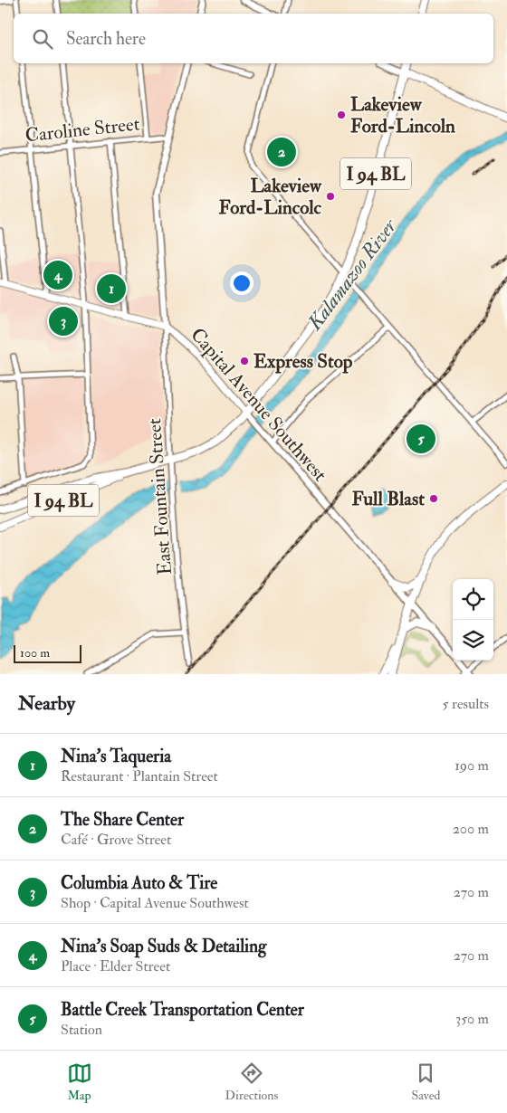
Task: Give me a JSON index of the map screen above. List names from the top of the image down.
{
  "streets": {
    "main road": ["I 94 BL", "Capital Avenue Southwest"],
    "street": ["Caroline Street", "East Fountain Street"]
  },
  "crossings": [
    ["I 94 BL", "Capital Avenue Southwest"],
    ["I 94 BL", "East Fountain Street"],
    ["Capital Avenue Southwest", "East Fountain Street"]
  ],
  "water": ["Kalamazoo River"],
  "places": [
    "Lakeview Ford-Lincoln",
    "Lakeview Ford-Lincolc",
    "Express Stop",
    "Full Blast"
  ],
  "scale_bar": "100 m",
  "page": {
    "search": "Search here",
    "pins": [
      "2",
      "4",
      "1",
      "3",
      "5"
    ],
    "scale": "100 m",
    "heading": ["Nearby", "5 results"],
    "list": [
      {
        "mark": "1",
        "name": "Nina's Taqueria",
        "note": "Restaurant · Plantain Street",
        "value": "190 m"
      },
      {
        "mark": "2",
        "name": "The Share Center",
        "note": "Café · Grove Street",
        "value": "200 m"
      },
      {
        "mark": "3",
        "name": "Columbia Auto & Tire",
        "note": "Shop · Capital Avenue Southwest",
        "value": "270 m"
      },
      {
        "mark": "4",
        "name": "Nina's Soap Suds & Detailing",
        "note": "Place · Elder Street",
        "value": "270 m"
      },
      {
        "mark": "5",
        "name": "Battle Creek Transportation Center",
        "note": "Station",
        "value": "350 m"
      }
    ],
    "nav": ["Map", "Directions", "Saved"]
  }
}
